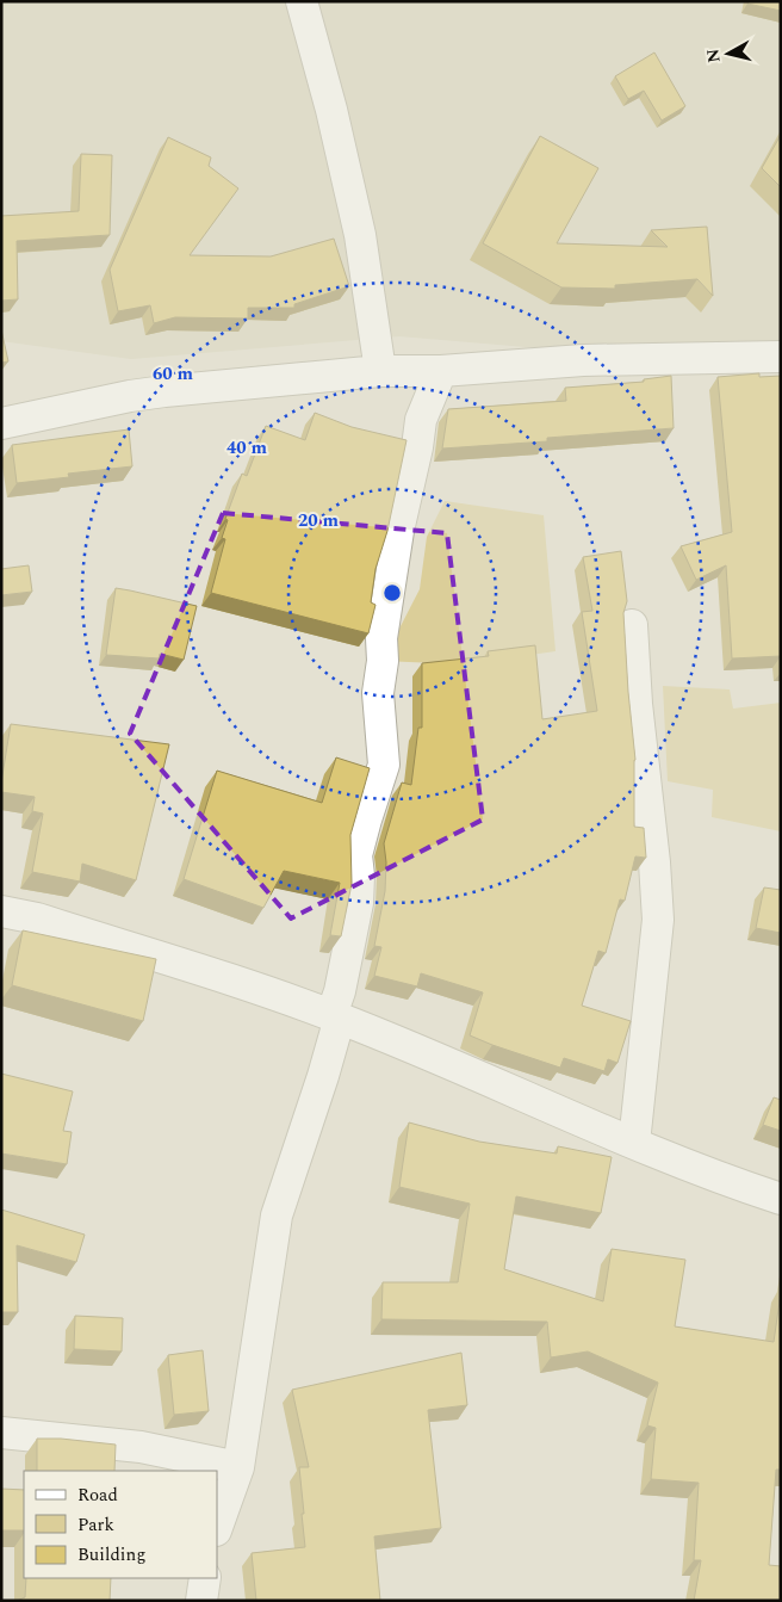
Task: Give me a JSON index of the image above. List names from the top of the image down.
{
  "legend": ["Road", "Park", "Building"],
  "north": "left",
  "rings": ["60 m", "40 m", "20 m"]
}
